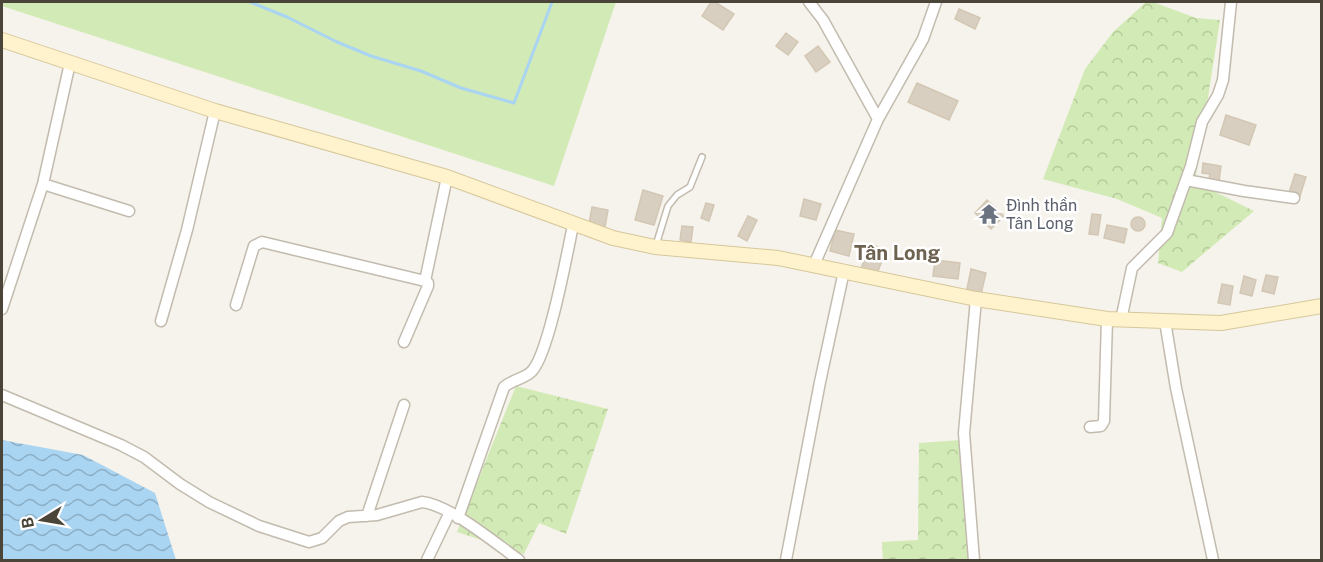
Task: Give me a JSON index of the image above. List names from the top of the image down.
{
  "districts": ["Tân Long"],
  "places": {
    "temple": ["Đình thần Tân Long"]
  },
  "north": "left"
}
